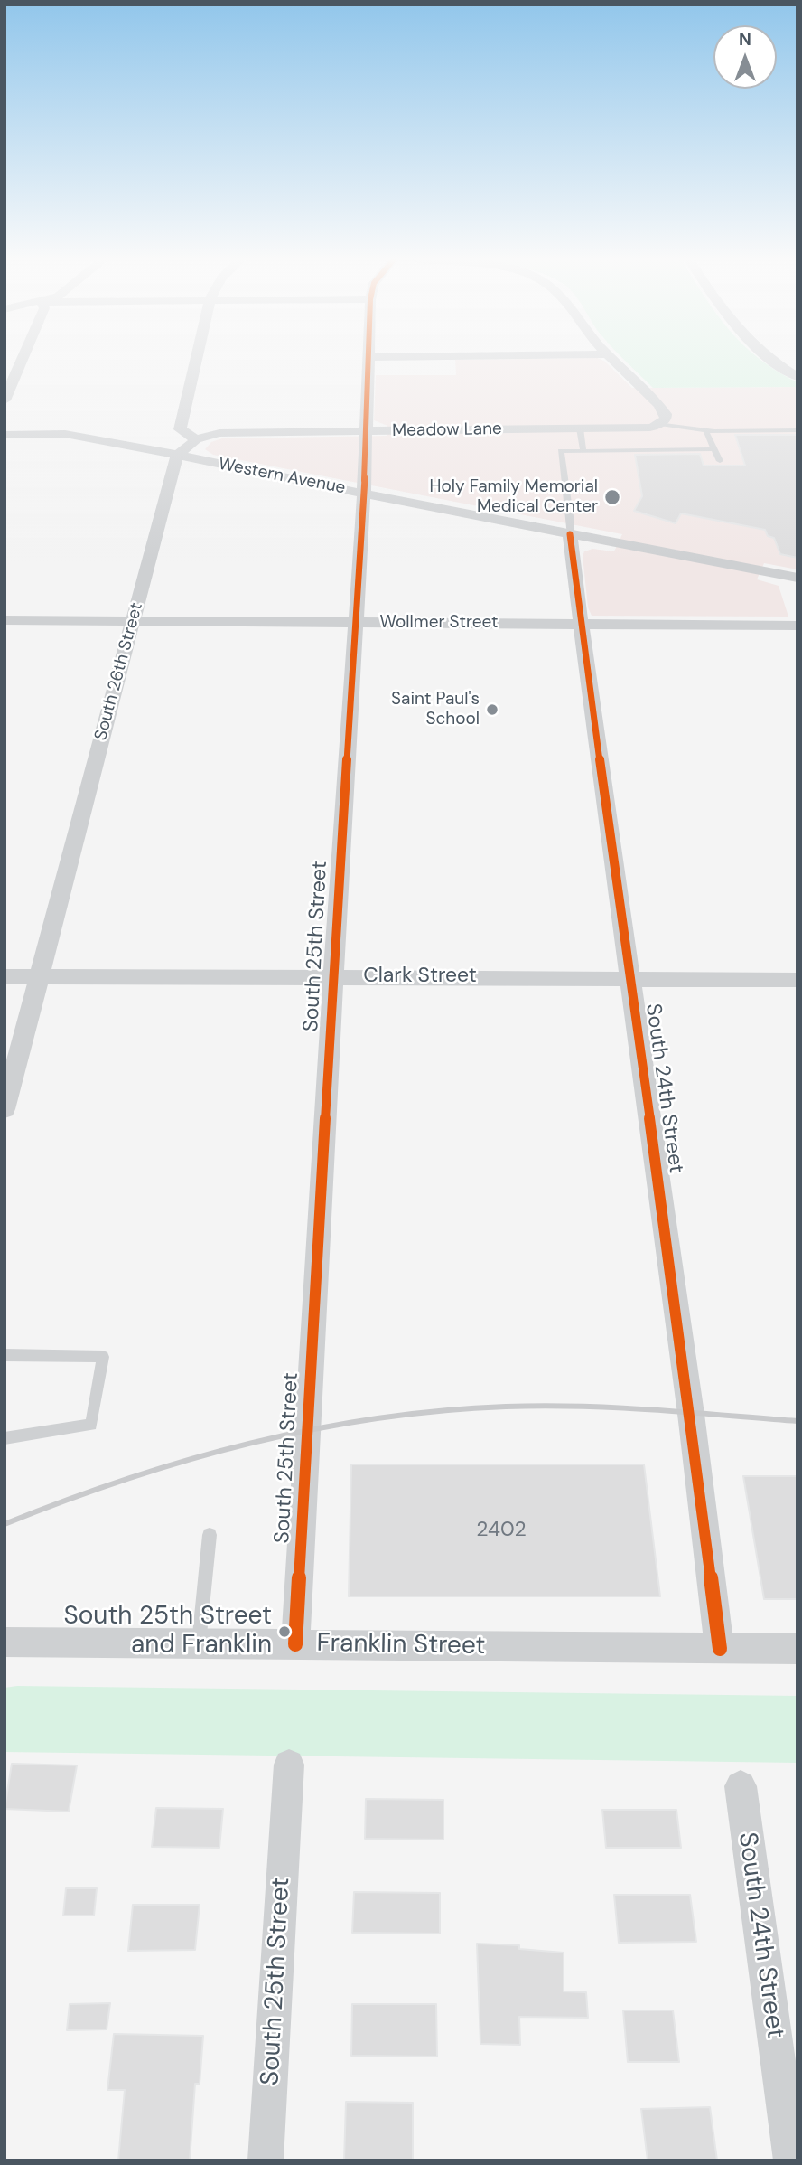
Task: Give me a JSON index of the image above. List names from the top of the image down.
{
  "streets": {
    "street": [
      "Meadow Lane",
      "Western Avenue",
      "Wollmer Street",
      "South 26th Street",
      "South 25th Street",
      "Clark Street",
      "South 24th Street",
      "Franklin Street"
    ]
  },
  "crossings": [
    ["Meadow Lane", "South 25th Street"],
    ["Western Avenue", "South 26th Street"],
    ["Western Avenue", "South 25th Street"],
    ["Western Avenue", "South 24th Street"],
    ["Wollmer Street", "South 26th Street"],
    ["Wollmer Street", "South 25th Street"],
    ["Wollmer Street", "South 24th Street"],
    ["South 26th Street", "Clark Street"],
    ["South 25th Street", "Clark Street"],
    ["South 25th Street", "Franklin Street"],
    ["Clark Street", "South 24th Street"],
    ["South 24th Street", "Franklin Street"]
  ],
  "places": ["Holy Family Memorial Medical Center", "Saint Paul's School", "South 25th Street and Franklin"],
  "house_numbers": ["2402"],
  "north": "top"
}
